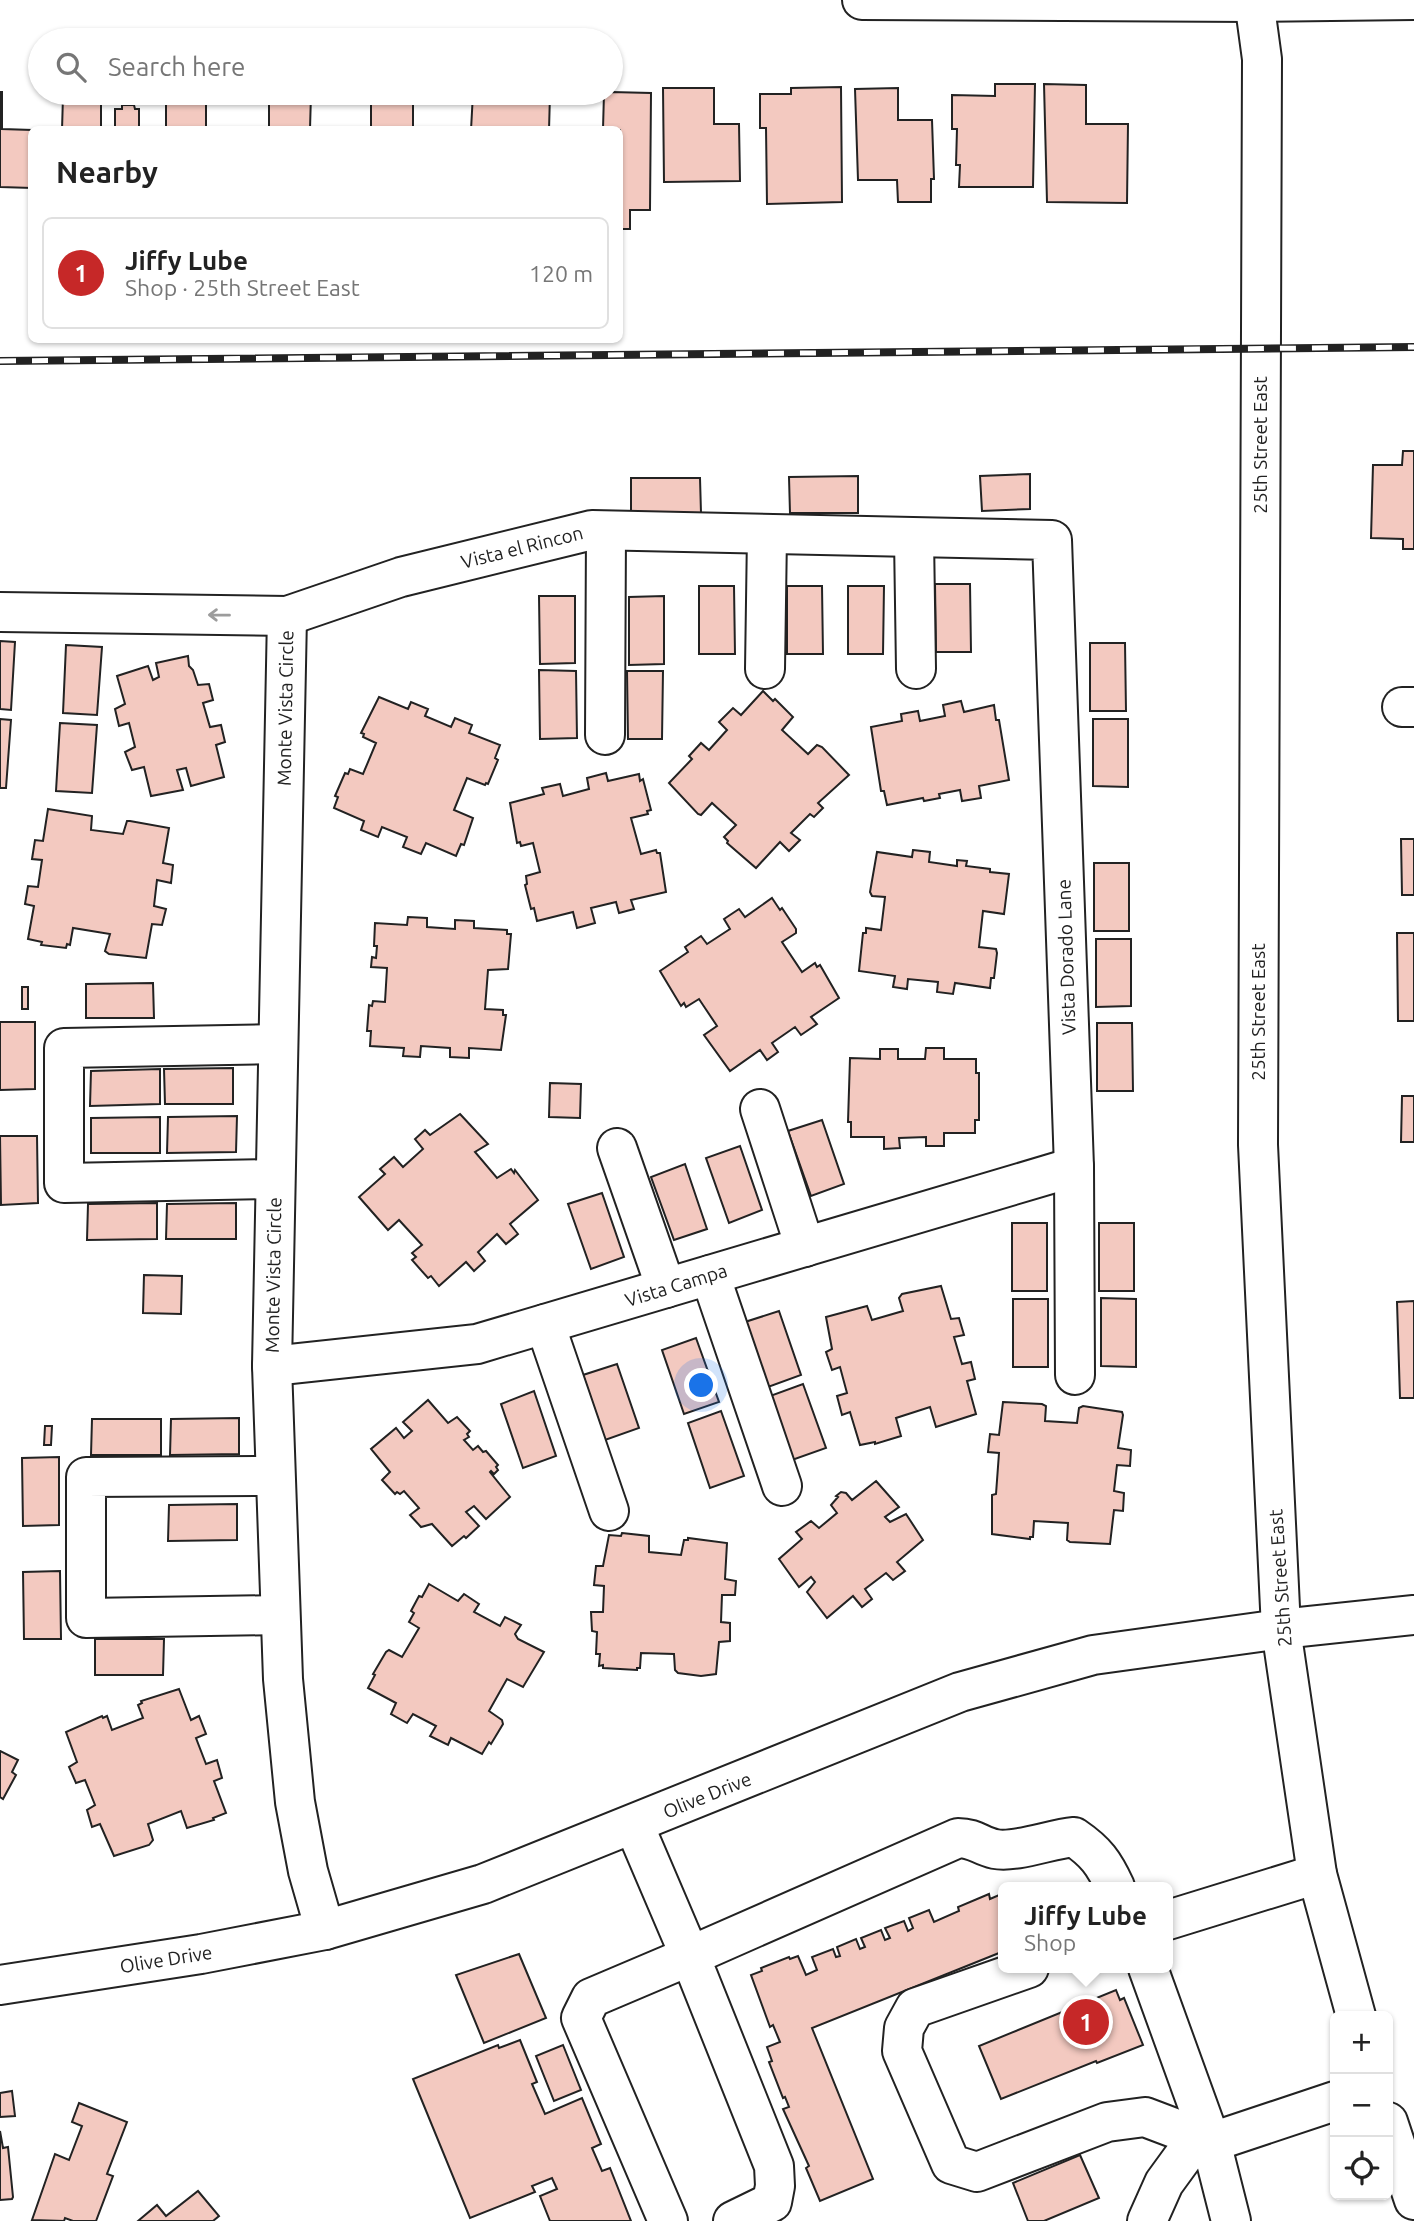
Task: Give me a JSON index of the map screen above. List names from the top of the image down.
{
  "streets": {
    "street": [
      "25th Street East",
      "Vista el Rincon",
      "Monte Vista Circle",
      "Vista Dorado Lane",
      "Vista Campa",
      "Olive Drive"
    ]
  },
  "crossings": [
    ["25th Street East", "Olive Drive"],
    ["Vista el Rincon", "Monte Vista Circle"],
    ["Vista el Rincon", "Vista Dorado Lane"],
    ["Monte Vista Circle", "Vista Campa"],
    ["Monte Vista Circle", "Olive Drive"],
    ["Vista Dorado Lane", "Vista Campa"]
  ],
  "page": {
    "search": "Search here",
    "heading": "Nearby",
    "list": [
      {
        "mark": "1",
        "name": "Jiffy Lube",
        "note": "Shop · 25th Street East",
        "value": "120 m"
      }
    ],
    "popup": ["Jiffy Lube", "Shop"],
    "pins": "1",
    "map_buttons": ["+", "−"]
  }
}
